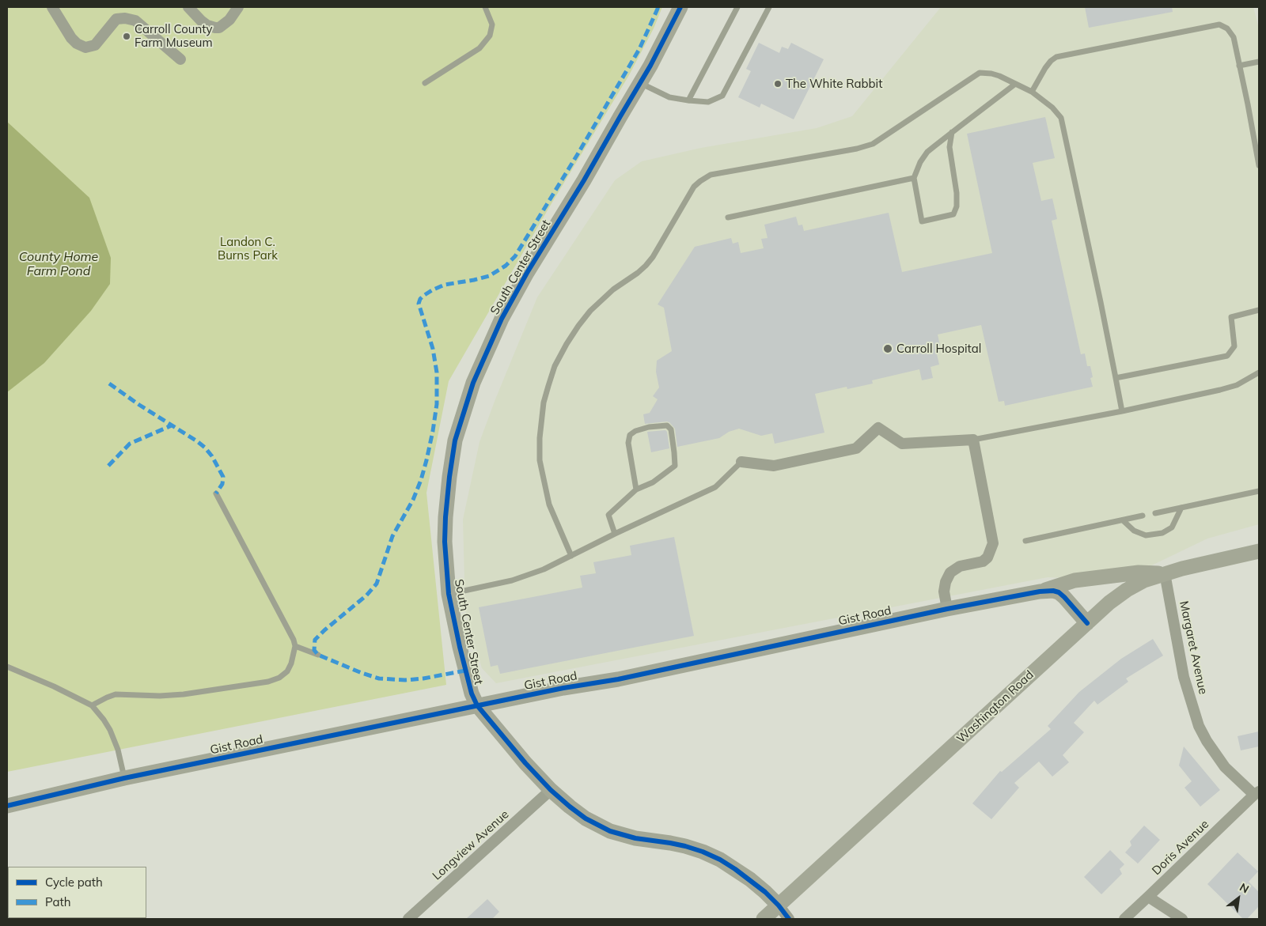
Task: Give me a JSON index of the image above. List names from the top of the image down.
{
  "streets": {
    "street": [
      "South Center Street",
      "Gist Road",
      "Margaret Avenue",
      "Washington Road",
      "Longview Avenue",
      "Doris Avenue"
    ]
  },
  "crossings": [
    ["South Center Street", "Gist Road"],
    ["South Center Street", "Washington Road"],
    ["South Center Street", "Longview Avenue"],
    ["Gist Road", "Washington Road"],
    ["Margaret Avenue", "Washington Road"],
    ["Margaret Avenue", "Doris Avenue"]
  ],
  "water": ["County Home Farm Pond"],
  "parks": ["Landon C. Burns Park"],
  "places": ["Carroll County Farm Museum", "The White Rabbit", "Carroll Hospital"],
  "legend": ["Cycle path", "Path"],
  "north": "top right"
}
